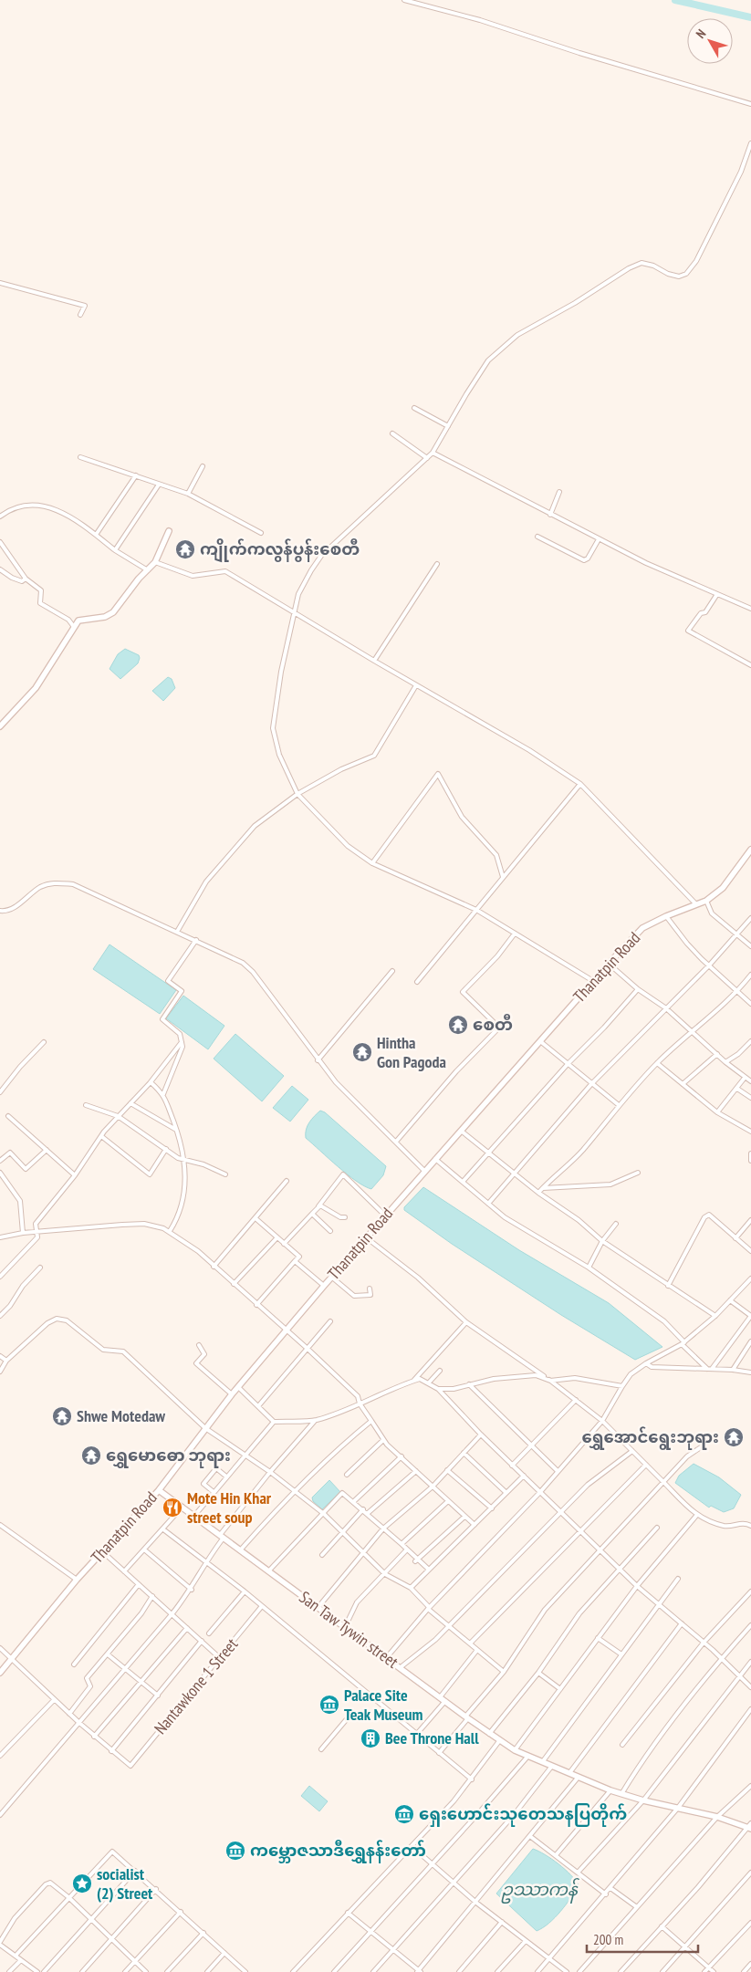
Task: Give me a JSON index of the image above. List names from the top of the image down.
{
  "streets": {
    "main road": ["Thanatpin Road", "San Taw Tywin street"],
    "street": ["Nantawkone 1 Street"]
  },
  "crossings": [
    ["Thanatpin Road", "San Taw Tywin street"]
  ],
  "water": ["ဥဿာကန်"],
  "places": {
    "temple": [
      "ကျိုက်ကလွန်ပွန်းစေတီ",
      "စေတီ",
      "Hintha Gon Pagoda",
      "Shwe Motedaw",
      "ရွှေအောင်ရွေးဘုရား",
      "ရွှေမောဓော ဘုရား"
    ],
    "restaurant": ["Mote Hin Khar street soup"],
    "museum": ["Palace Site Teak Museum", "ရှေးဟောင်းသုတေသနပြတိုက်", "ကမ္ဘောဇသာဒီရွှေနန်းတော်"],
    "building": ["Bee Throne Hall"],
    "place": ["socialist (2) Street"]
  },
  "scale_bar": "200 m",
  "north": "top left"
}
